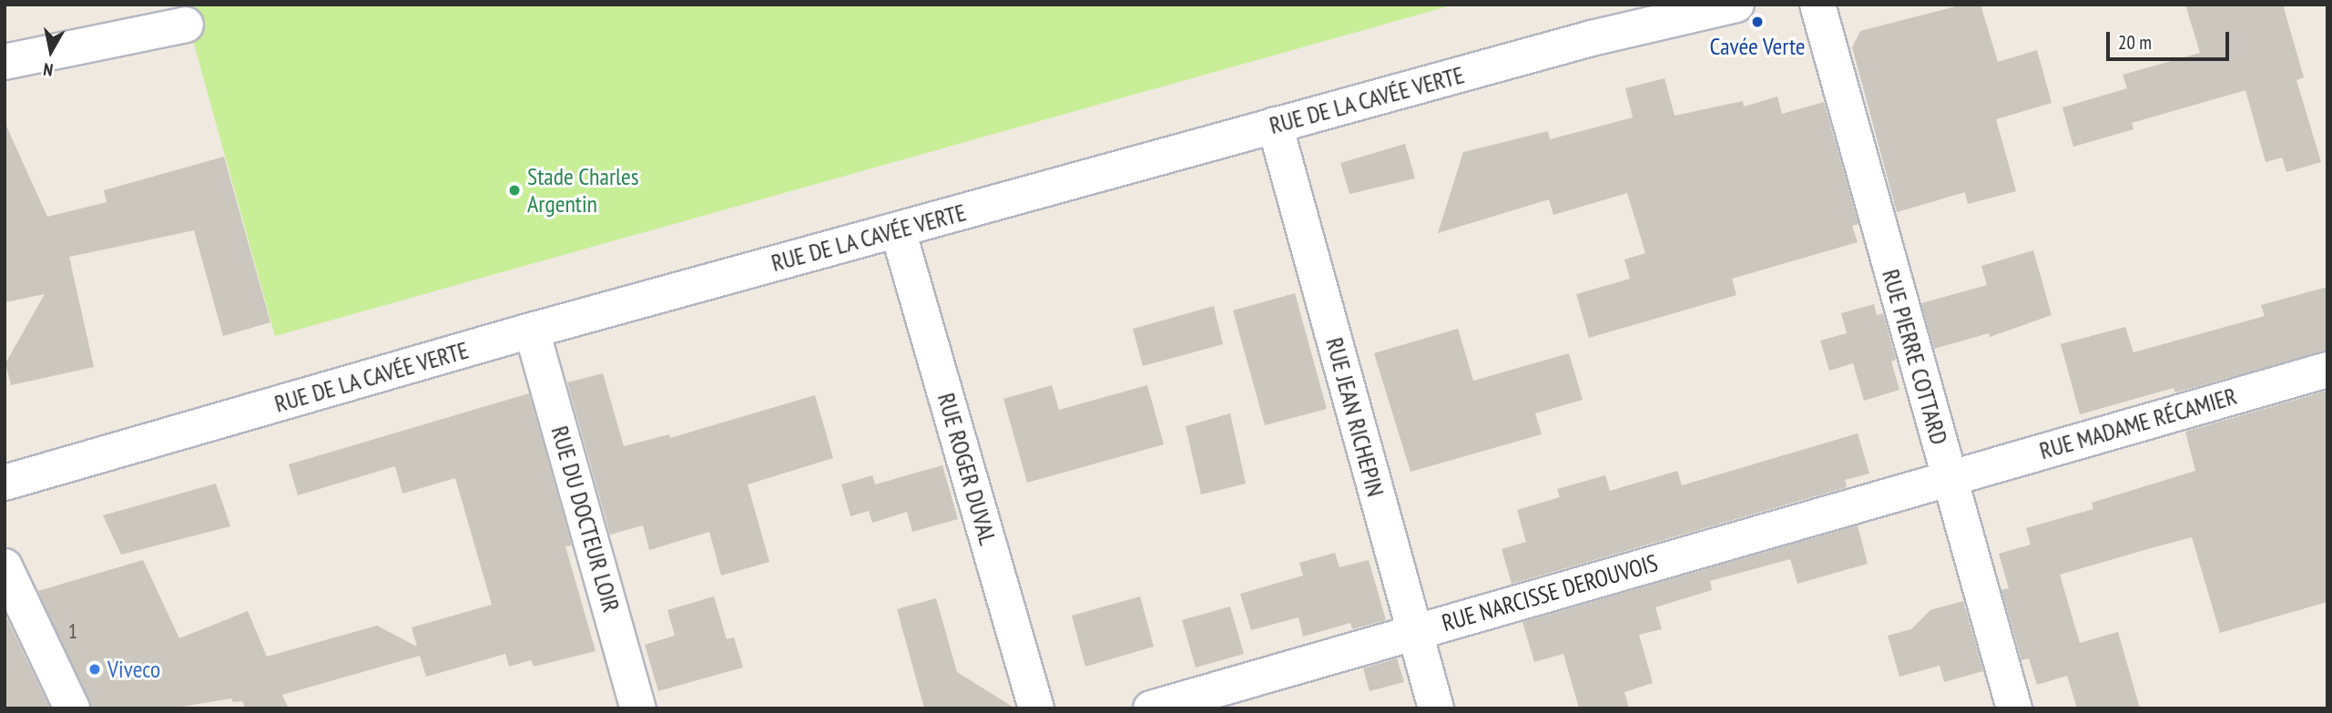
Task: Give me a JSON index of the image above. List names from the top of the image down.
{
  "streets": {
    "street": [
      "RUE DE LA CAVÉE VERTE",
      "RUE PIERRE COTTARD",
      "RUE JEAN RICHEPIN",
      "RUE MADAME RÉCAMIER",
      "RUE ROGER DUVAL",
      "RUE DU DOCTEUR LOIR",
      "RUE NARCISSE DEROUVOIS"
    ]
  },
  "crossings": [
    ["RUE DE LA CAVÉE VERTE", "RUE JEAN RICHEPIN"],
    ["RUE DE LA CAVÉE VERTE", "RUE ROGER DUVAL"],
    ["RUE DE LA CAVÉE VERTE", "RUE DU DOCTEUR LOIR"],
    ["RUE PIERRE COTTARD", "RUE MADAME RÉCAMIER"],
    ["RUE PIERRE COTTARD", "RUE NARCISSE DEROUVOIS"],
    ["RUE JEAN RICHEPIN", "RUE NARCISSE DEROUVOIS"],
    ["RUE MADAME RÉCAMIER", "RUE NARCISSE DEROUVOIS"]
  ],
  "places": ["Cavée Verte", "Stade Charles Argentin", "Viveco"],
  "house_numbers": ["1"],
  "scale_bar": "20 m",
  "north": "bottom"
}
